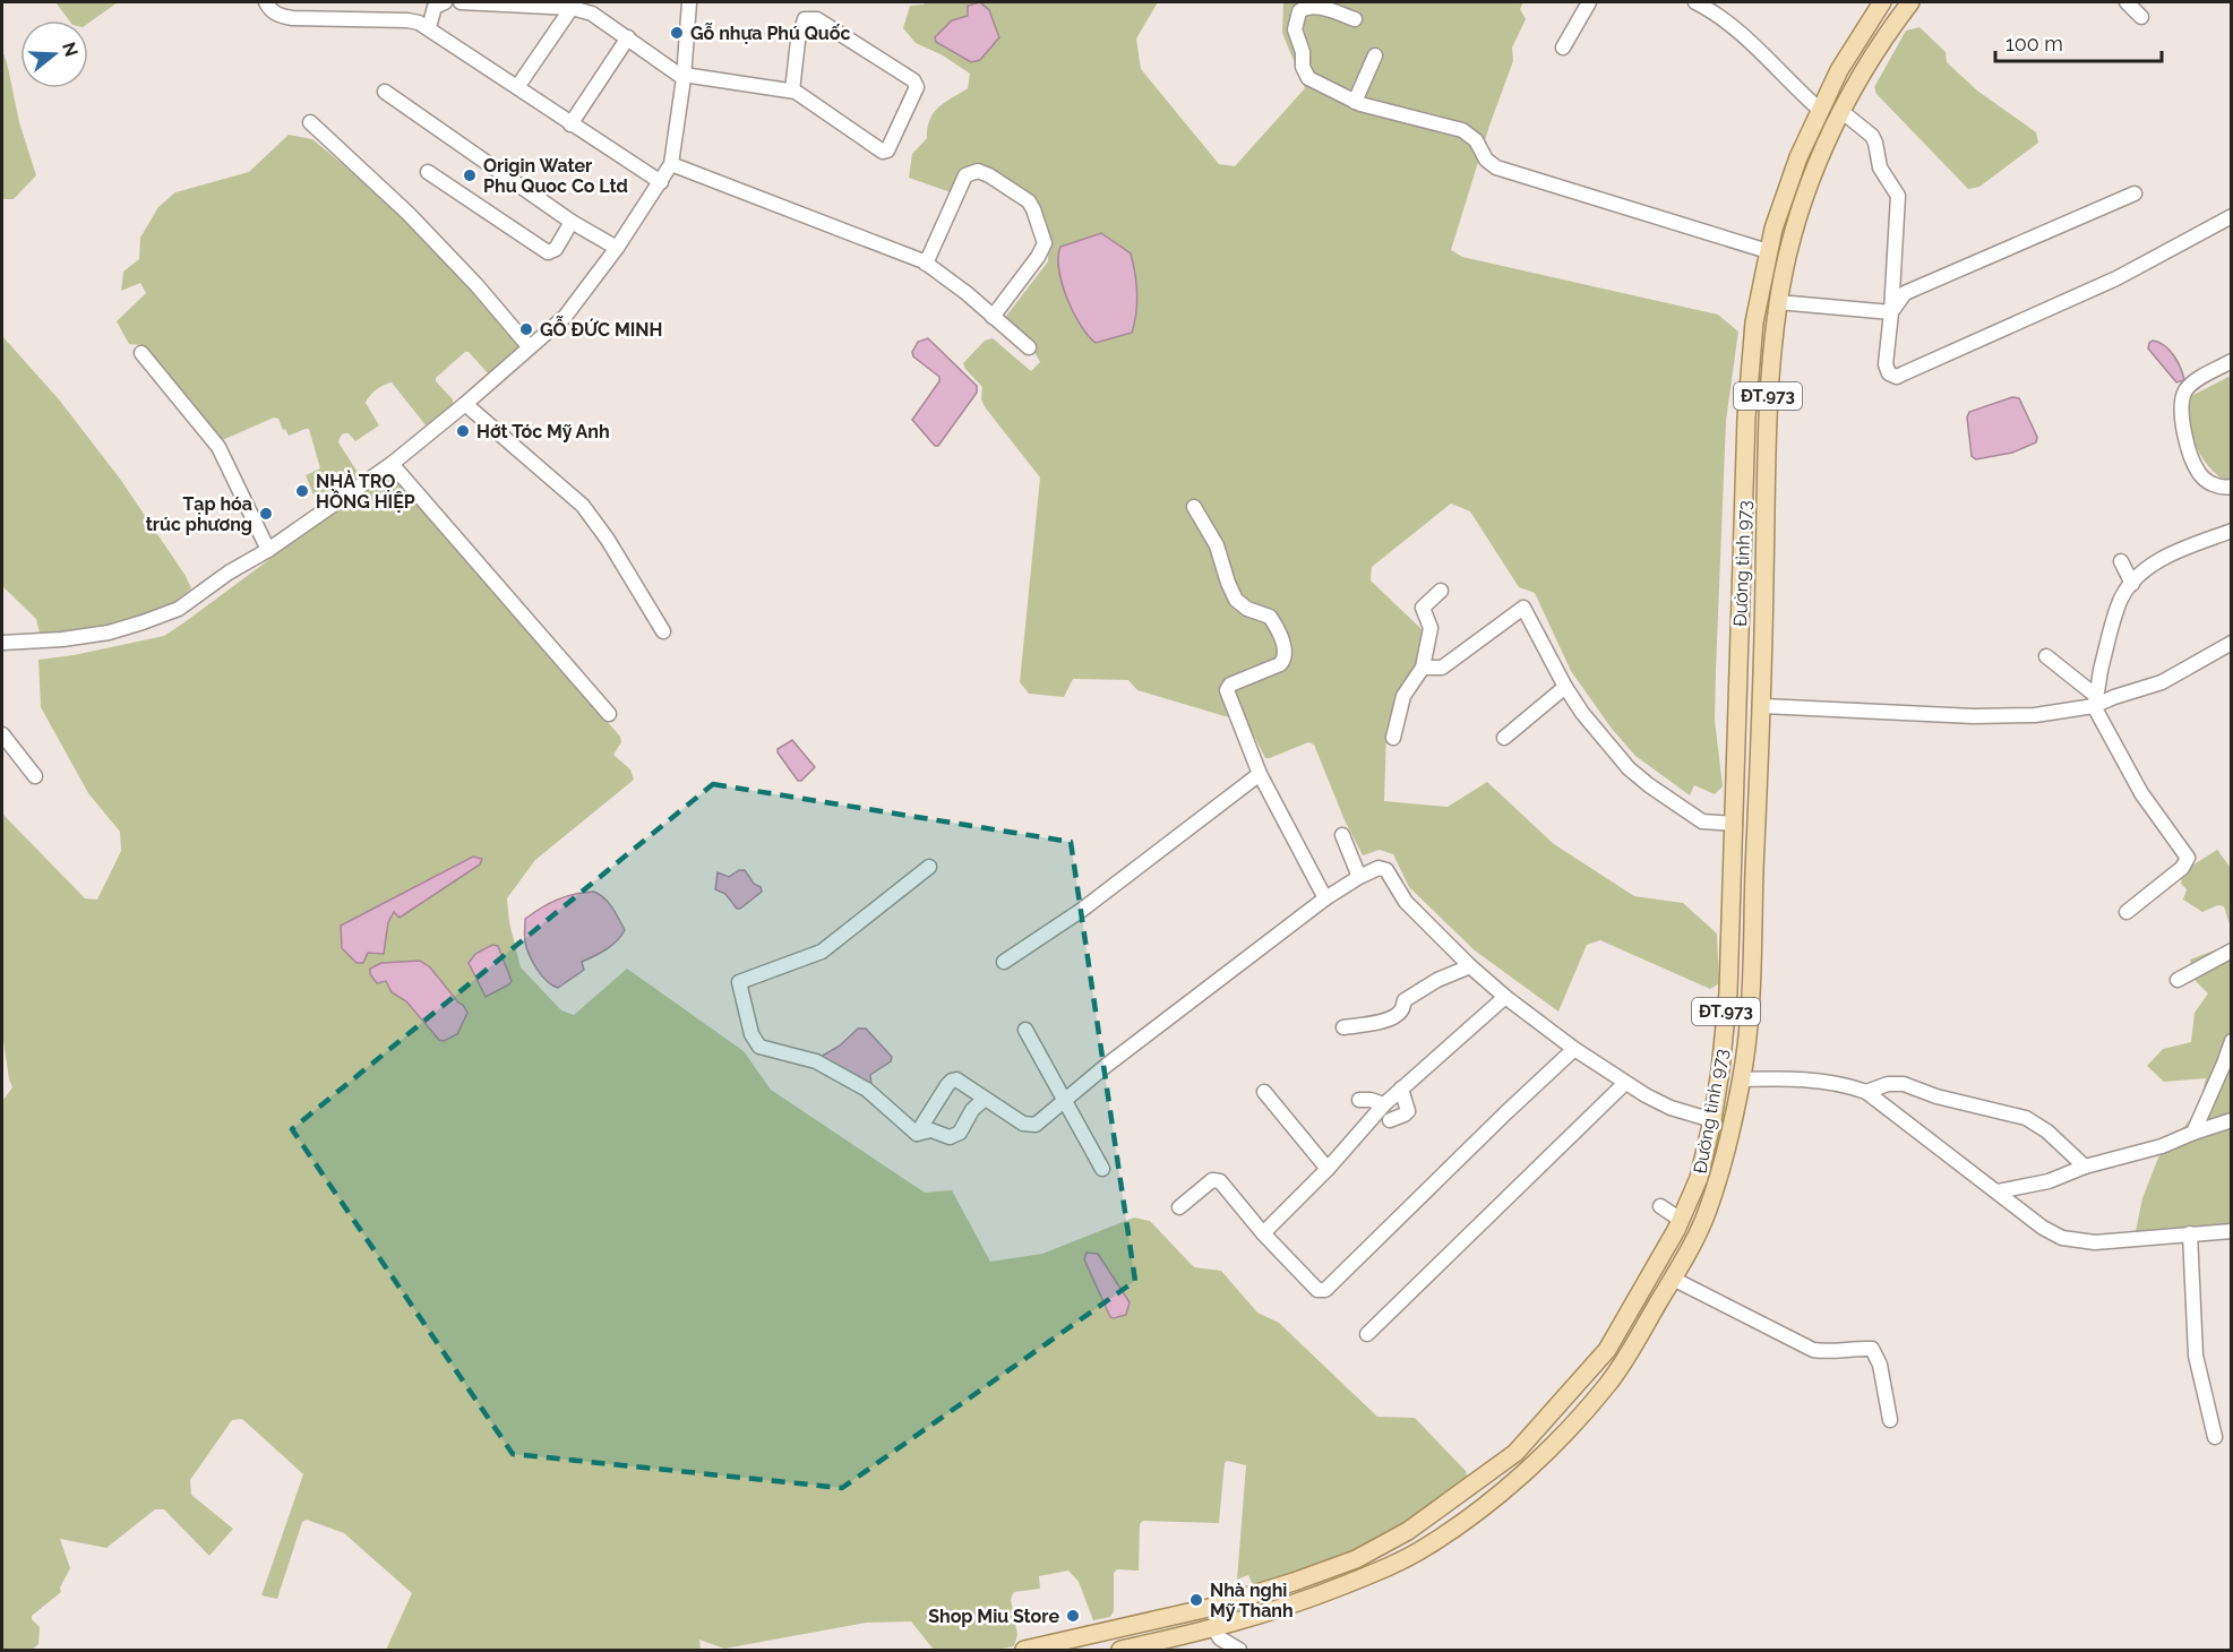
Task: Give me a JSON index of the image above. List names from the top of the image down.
{
  "streets": {
    "main road": ["ĐT.973", "Đường tỉnh 973"]
  },
  "places": [
    "Gỗ nhựa Phú Quốc",
    "Origin Water Phu Quoc Co Ltd",
    "GỖ ĐỨC MINH",
    "Hớt Tóc Mỹ Anh",
    "NHÀ TRỌ HỒNG HIỆP",
    "Tạp hóa trúc phương",
    "Nhà nghỉ Mỹ Thanh",
    "Shop Miu Store"
  ],
  "scale_bar": "100 m",
  "north": "right"
}
